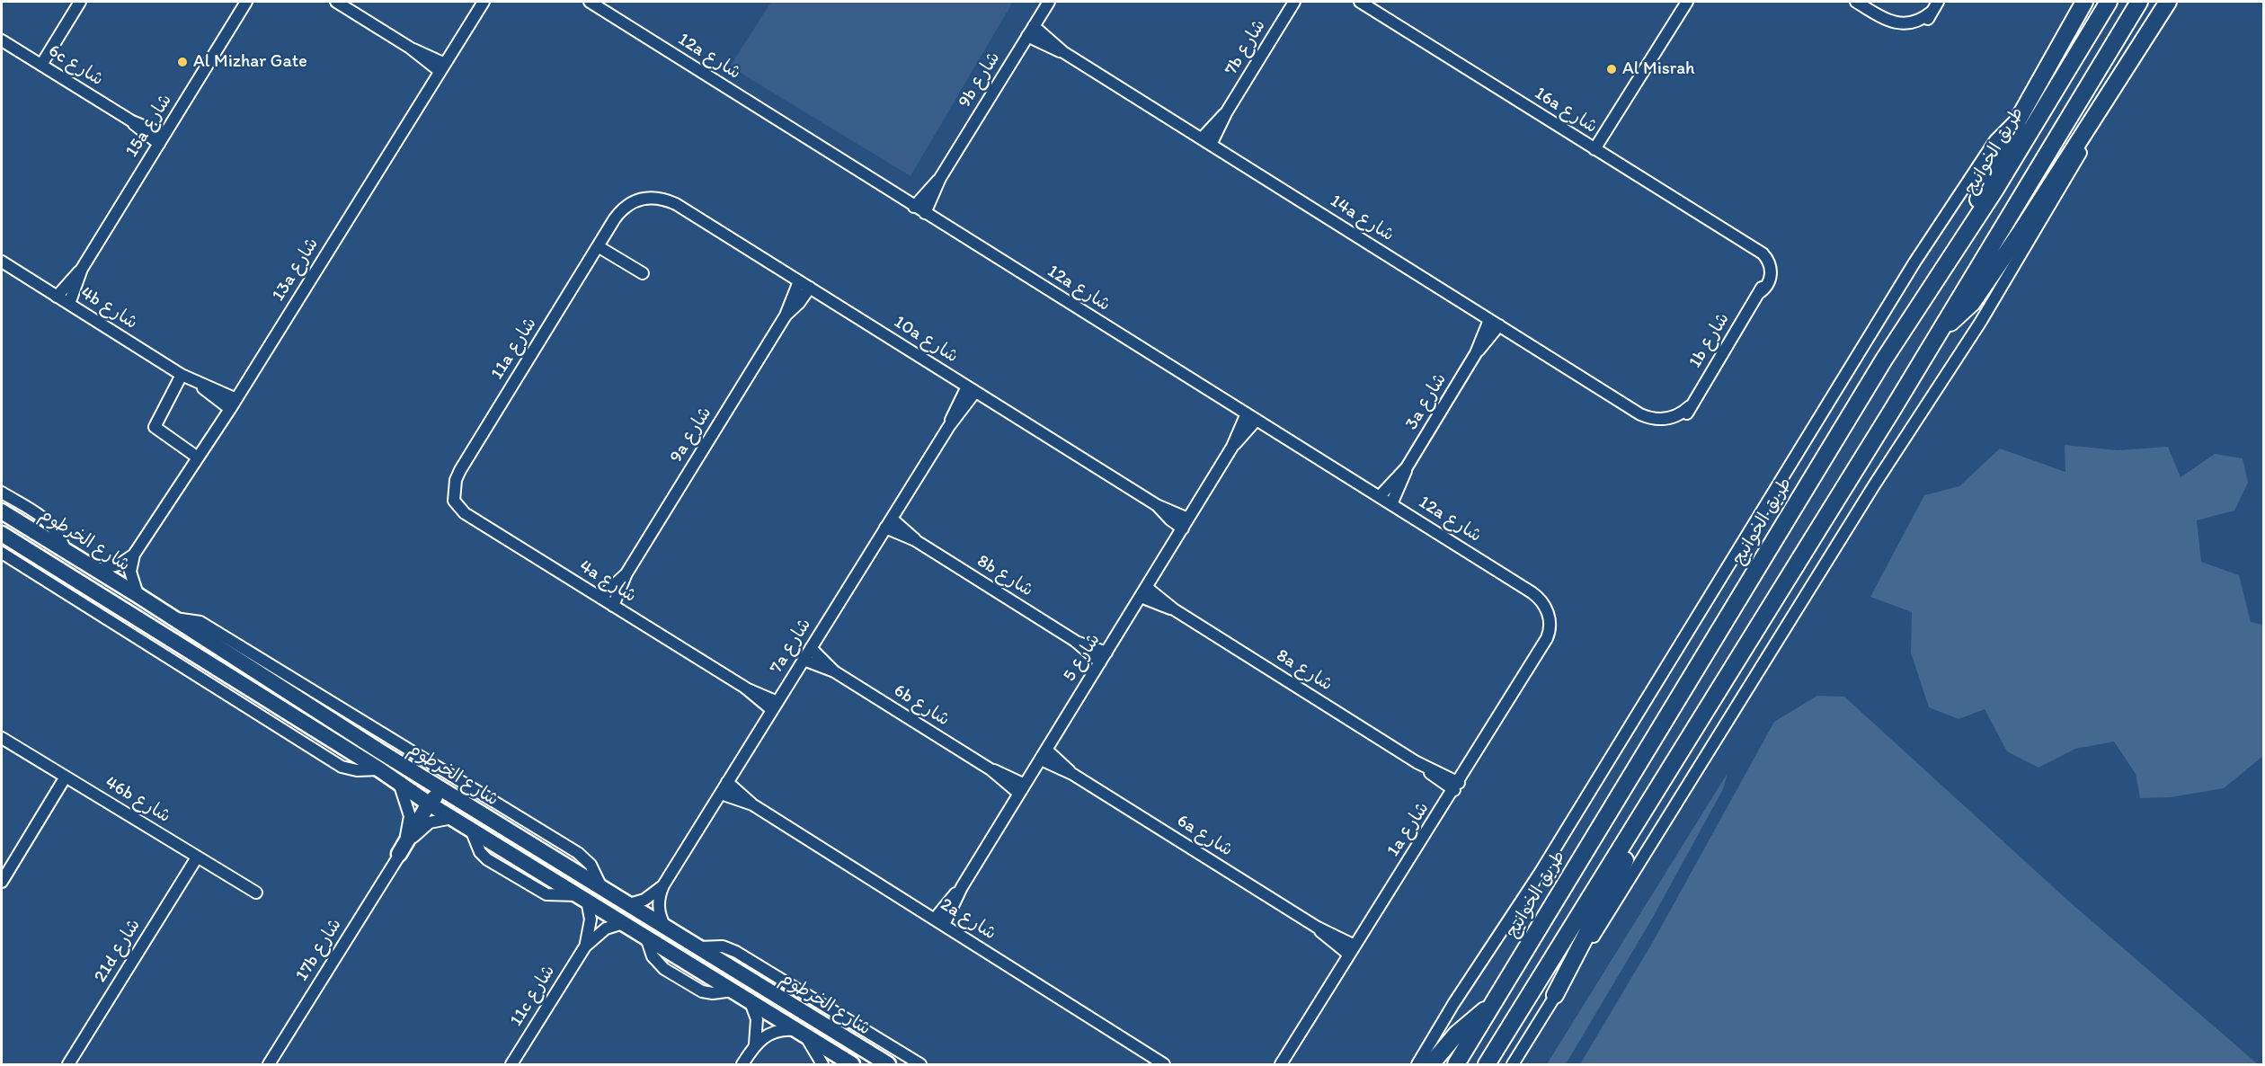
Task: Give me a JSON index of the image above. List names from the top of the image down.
{
  "streets": {
    "highway": ["طريق الخوانيج"],
    "main road": ["شارع الخرطوم"],
    "street": [
      "7b شارع",
      "12a شارع",
      "6c شارع",
      "9b شارع",
      "16a شارع",
      "15a شارع",
      "14a شارع",
      "13a شارع",
      "4b شارع",
      "10a شارع",
      "1b شارع",
      "11a شارع",
      "3a شارع",
      "9a شارع",
      "8b شارع",
      "4a شارع",
      "7a شارع",
      "شارع 5",
      "8a شارع",
      "6b شارع",
      "46b شارع",
      "1a شارع",
      "6a شارع",
      "2a شارع",
      "17b شارع",
      "21d شارع",
      "11c شارع"
    ]
  },
  "crossings": [
    ["7b شارع", "14a شارع"],
    ["12a شارع", "9b شارع"],
    ["12a شارع", "3a شارع"],
    ["12a شارع", "شارع 5"],
    ["12a شارع", "1a شارع"],
    ["6c شارع", "15a شارع"],
    ["9b شارع", "14a شارع"],
    ["16a شارع", "1b شارع"],
    ["15a شارع", "4b شارع"],
    ["14a شارع", "1b شارع"],
    ["14a شارع", "3a شارع"],
    ["13a شارع", "4b شارع"],
    ["13a شارع", "شارع الخرطوم"],
    ["10a شارع", "11a شارع"],
    ["10a شارع", "9a شارع"],
    ["10a شارع", "7a شارع"],
    ["10a شارع", "شارع 5"],
    ["11a شارع", "4a شارع"],
    ["9a شارع", "4a شارع"],
    ["شارع الخرطوم", "7a شارع"],
    ["شارع الخرطوم", "17b شارع"],
    ["شارع الخرطوم", "11c شارع"],
    ["8b شارع", "7a شارع"],
    ["8b شارع", "شارع 5"],
    ["4a شارع", "7a شارع"],
    ["7a شارع", "6b شارع"],
    ["7a شارع", "2a شارع"],
    ["شارع 5", "8a شارع"],
    ["شارع 5", "6b شارع"],
    ["شارع 5", "6a شارع"],
    ["شارع 5", "2a شارع"],
    ["8a شارع", "1a شارع"],
    ["46b شارع", "21d شارع"],
    ["1a شارع", "6a شارع"]
  ],
  "places": ["Al Mizhar Gate", "Al Misrah"]
}
